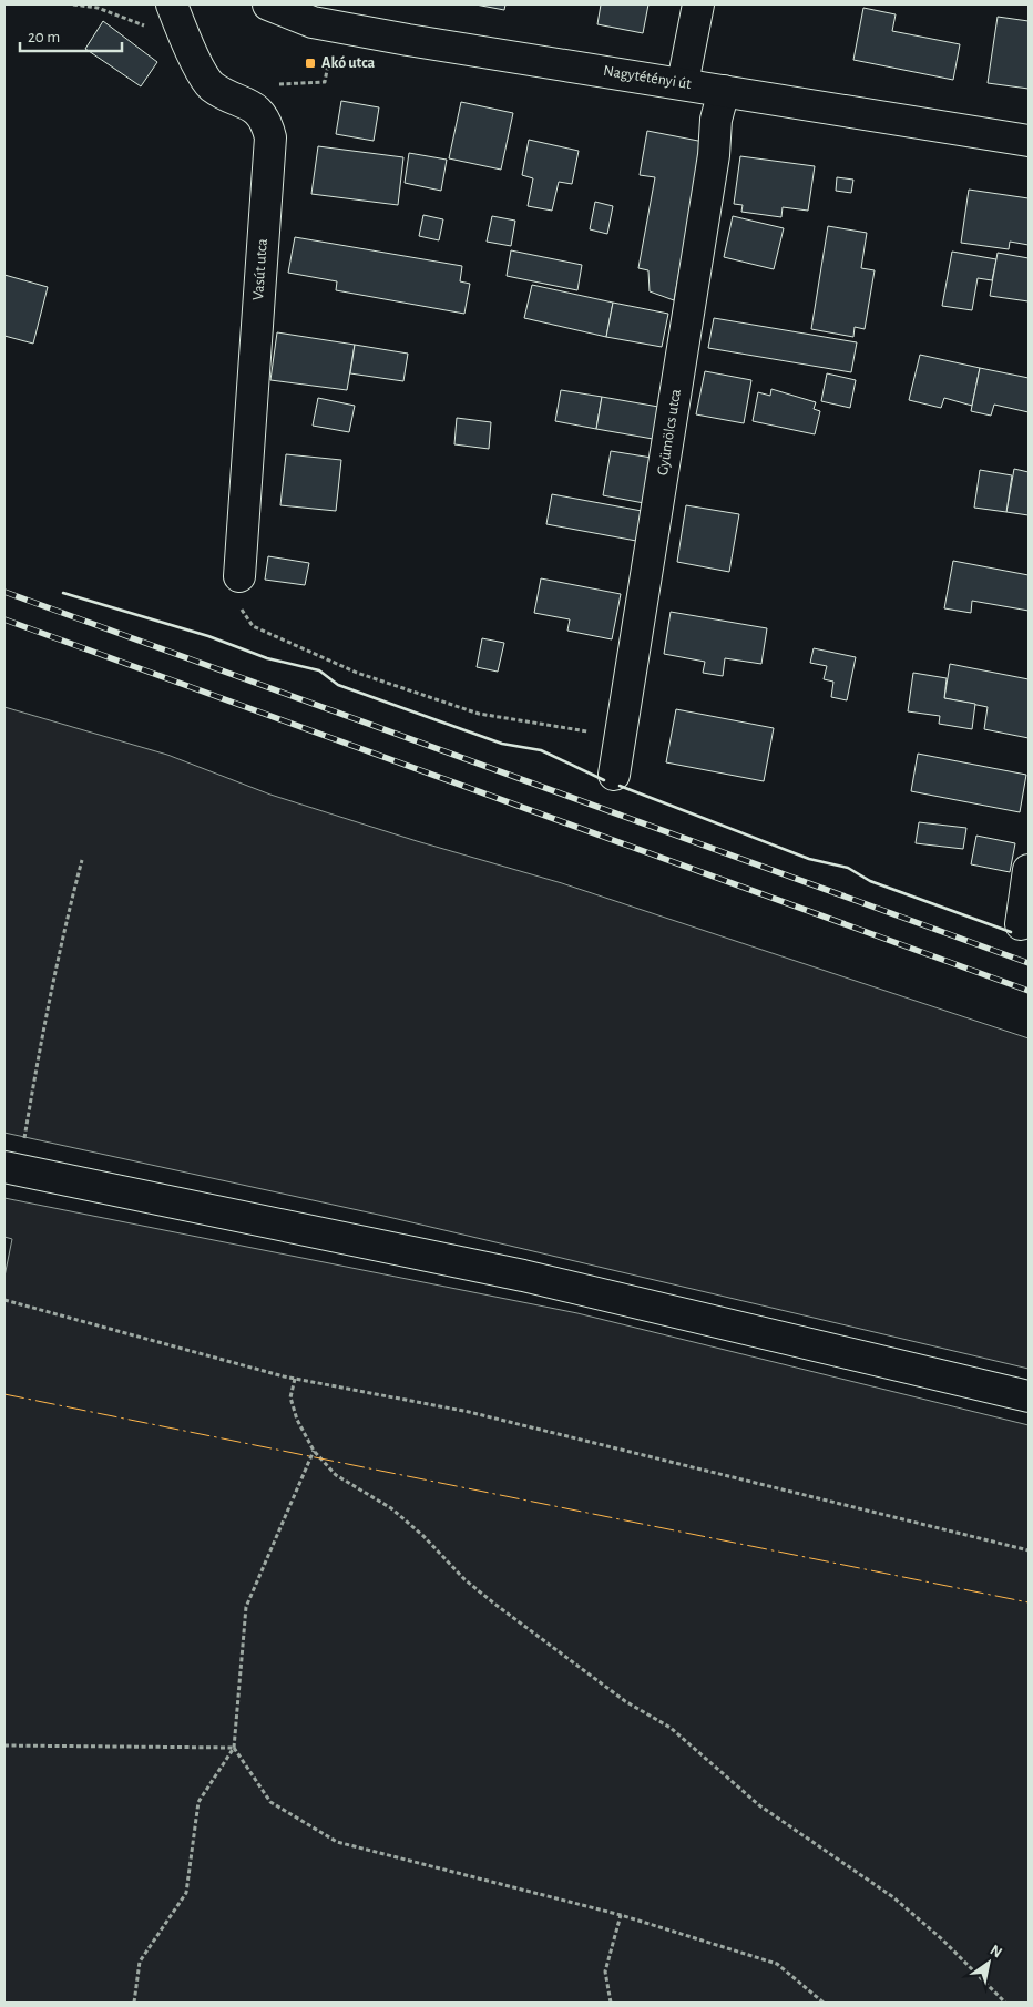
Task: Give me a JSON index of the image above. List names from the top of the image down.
{
  "streets": {
    "main road": ["Nagytétényi út", "Vasút utca", "Gyümölcs utca"]
  },
  "crossings": [
    ["Nagytétényi út", "Gyümölcs utca"]
  ],
  "places": {
    "transit": ["Akó utca"]
  },
  "scale_bar": "20 m",
  "north": "top right"
}
